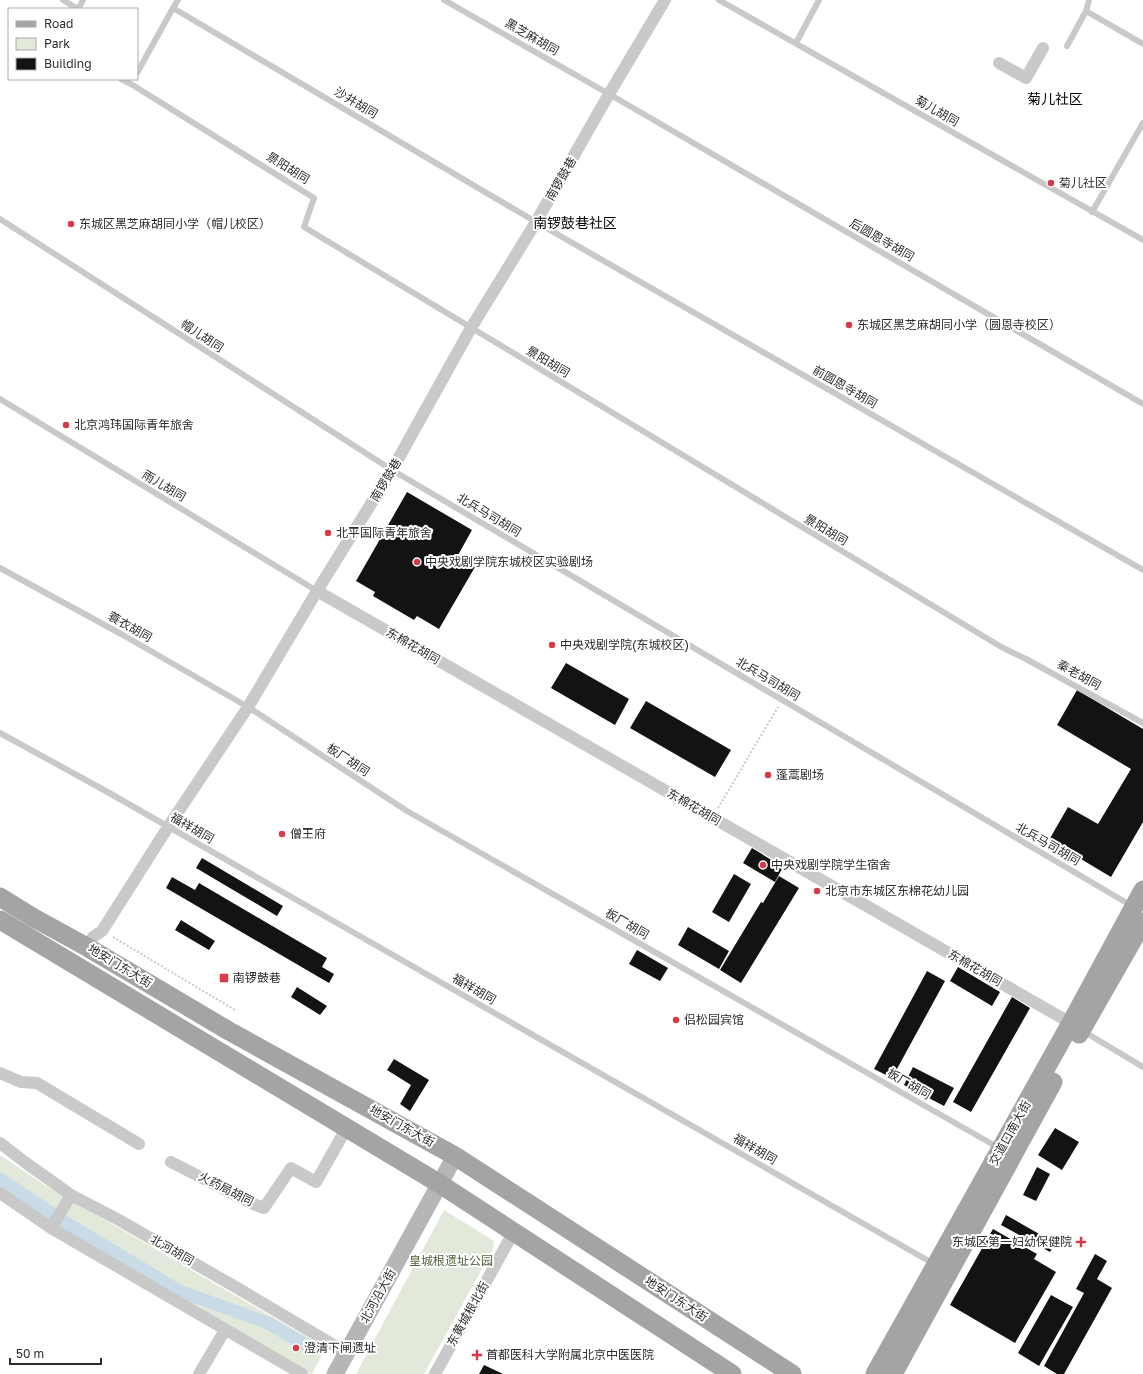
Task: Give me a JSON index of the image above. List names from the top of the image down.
{
  "streets": {
    "main road": ["地安门东大街", "交道口南大街", "北河沿大街"],
    "street": [
      "南锣鼓巷",
      "东棉花胡同",
      "火药局胡同",
      "北河胡同",
      "东黄城根北街"
    ],
    "lane": [
      "黑芝麻胡同",
      "沙井胡同",
      "菊儿胡同",
      "景阳胡同",
      "后圆恩寺胡同",
      "帽儿胡同",
      "前圆恩寺胡同",
      "雨儿胡同",
      "北兵马司胡同",
      "蓑衣胡同",
      "秦老胡同",
      "板厂胡同",
      "福祥胡同"
    ]
  },
  "crossings": [
    ["黑芝麻胡同", "南锣鼓巷"],
    ["黑芝麻胡同", "后圆恩寺胡同"],
    ["沙井胡同", "南锣鼓巷"],
    ["沙井胡同", "前圆恩寺胡同"],
    ["景阳胡同", "南锣鼓巷"],
    ["景阳胡同", "秦老胡同"],
    ["南锣鼓巷", "后圆恩寺胡同"],
    ["南锣鼓巷", "帽儿胡同"],
    ["南锣鼓巷", "前圆恩寺胡同"],
    ["南锣鼓巷", "雨儿胡同"],
    ["南锣鼓巷", "北兵马司胡同"],
    ["南锣鼓巷", "蓑衣胡同"],
    ["南锣鼓巷", "东棉花胡同"],
    ["南锣鼓巷", "板厂胡同"],
    ["南锣鼓巷", "福祥胡同"],
    ["南锣鼓巷", "地安门东大街"],
    ["帽儿胡同", "北兵马司胡同"],
    ["雨儿胡同", "东棉花胡同"],
    ["北兵马司胡同", "交道口南大街"],
    ["蓑衣胡同", "板厂胡同"],
    ["东棉花胡同", "交道口南大街"],
    ["板厂胡同", "交道口南大街"],
    ["福祥胡同", "交道口南大街"],
    ["地安门东大街", "火药局胡同"],
    ["地安门东大街", "北河沿大街"],
    ["地安门东大街", "东黄城根北街"],
    ["北河胡同", "北河沿大街"]
  ],
  "districts": ["菊儿社区", "南锣鼓巷社区"],
  "parks": ["皇城根遗址公园"],
  "places": {
    "other": [
      "菊儿社区",
      "东城区黑芝麻胡同小学（帽儿校区）",
      "东城区黑芝麻胡同小学（圆恩寺校区）",
      "北京鸿玮国际青年旅舍",
      "北平国际青年旅舍",
      "中央戏剧学院东城校区实验剧场",
      "中央戏剧学院(东城校区)",
      "蓬蒿剧场",
      "僧王府",
      "中央戏剧学院学生宿舍",
      "北京市东城区东棉花幼儿园",
      "侣松园宾馆",
      "澄清下闸遗址"
    ],
    "transit": ["南锣鼓巷"],
    "health": ["东城区第一妇幼保健院", "首都医科大学附属北京中医医院"]
  },
  "legend": ["Road", "Park", "Building"],
  "scale_bar": "50 m"
}
